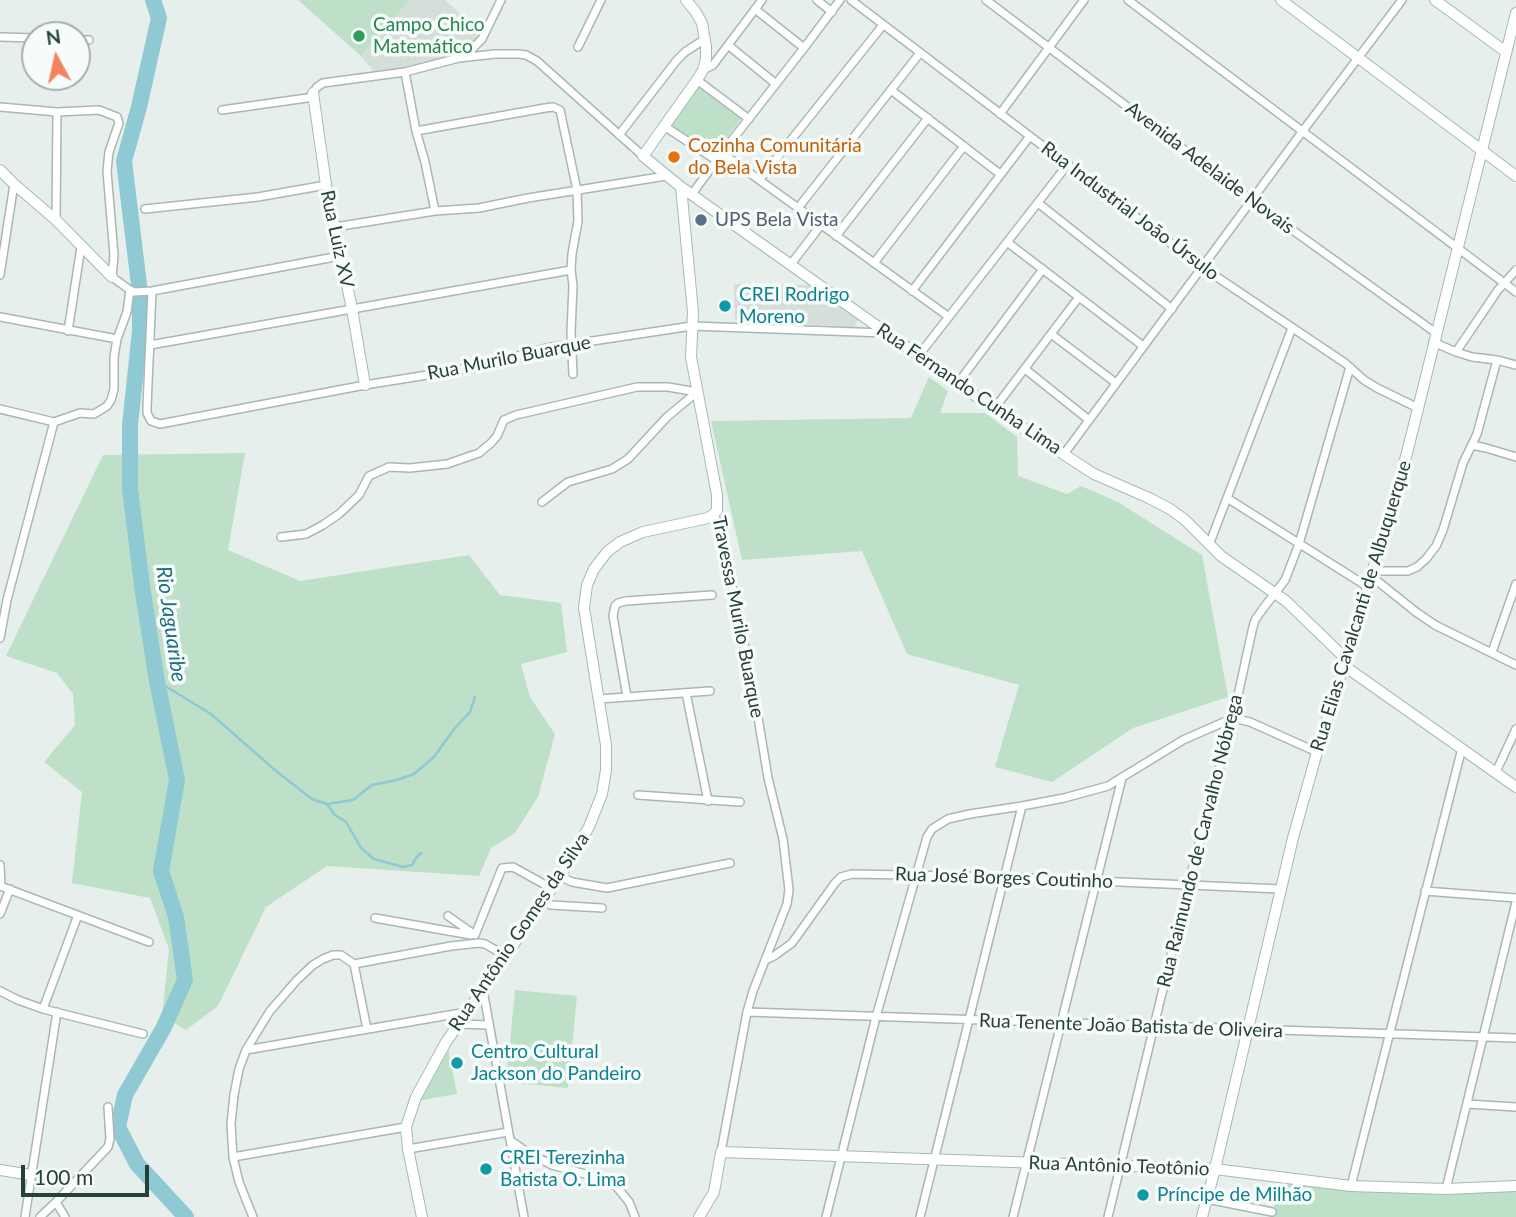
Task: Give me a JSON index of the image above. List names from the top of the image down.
{
  "streets": {
    "street": [
      "Avenida Adelaide Novais",
      "Rua Industrial João Úrsulo",
      "Rua Luiz XV",
      "Rua Murilo Buarque",
      "Rua Fernando Cunha Lima",
      "Rua Elias Cavalcanti de Albuquerque",
      "Travessa Murilo Buarque",
      "Rua Raimundo de Carvalho Nóbrega",
      "Rua José Borges Coutinho",
      "Rua Antônio Gomes da Silva",
      "Rua Tenente João Batista de Oliveira",
      "Rua Antônio Teotônio"
    ]
  },
  "crossings": [
    ["Avenida Adelaide Novais", "Rua Elias Cavalcanti de Albuquerque"],
    ["Rua Industrial João Úrsulo", "Rua Elias Cavalcanti de Albuquerque"],
    ["Rua Industrial João Úrsulo", "Rua Raimundo de Carvalho Nóbrega"],
    ["Rua Luiz XV", "Rua Murilo Buarque"],
    ["Rua Murilo Buarque", "Rua Fernando Cunha Lima"],
    ["Rua Murilo Buarque", "Travessa Murilo Buarque"],
    ["Rua Fernando Cunha Lima", "Rua Elias Cavalcanti de Albuquerque"],
    ["Rua Fernando Cunha Lima", "Travessa Murilo Buarque"],
    ["Rua Fernando Cunha Lima", "Rua Raimundo de Carvalho Nóbrega"],
    ["Rua Elias Cavalcanti de Albuquerque", "Rua José Borges Coutinho"],
    ["Rua Elias Cavalcanti de Albuquerque", "Rua Tenente João Batista de Oliveira"],
    ["Rua Elias Cavalcanti de Albuquerque", "Rua Antônio Teotônio"],
    ["Travessa Murilo Buarque", "Rua José Borges Coutinho"],
    ["Travessa Murilo Buarque", "Rua Antônio Gomes da Silva"],
    ["Travessa Murilo Buarque", "Rua Tenente João Batista de Oliveira"],
    ["Travessa Murilo Buarque", "Rua Antônio Teotônio"],
    ["Rua Raimundo de Carvalho Nóbrega", "Rua José Borges Coutinho"],
    ["Rua Raimundo de Carvalho Nóbrega", "Rua Tenente João Batista de Oliveira"],
    ["Rua Raimundo de Carvalho Nóbrega", "Rua Antônio Teotônio"]
  ],
  "water": ["Rio Jaguaribe"],
  "places": [
    "Campo Chico Matemático",
    "Cozinha Comunitária do Bela Vista",
    "UPS Bela Vista",
    "CREI Rodrigo Moreno",
    "Centro Cultural Jackson do Pandeiro",
    "CREI Terezinha Batista O. Lima",
    "Príncipe de Milhão"
  ],
  "scale_bar": "100 m",
  "north": "top"
}
